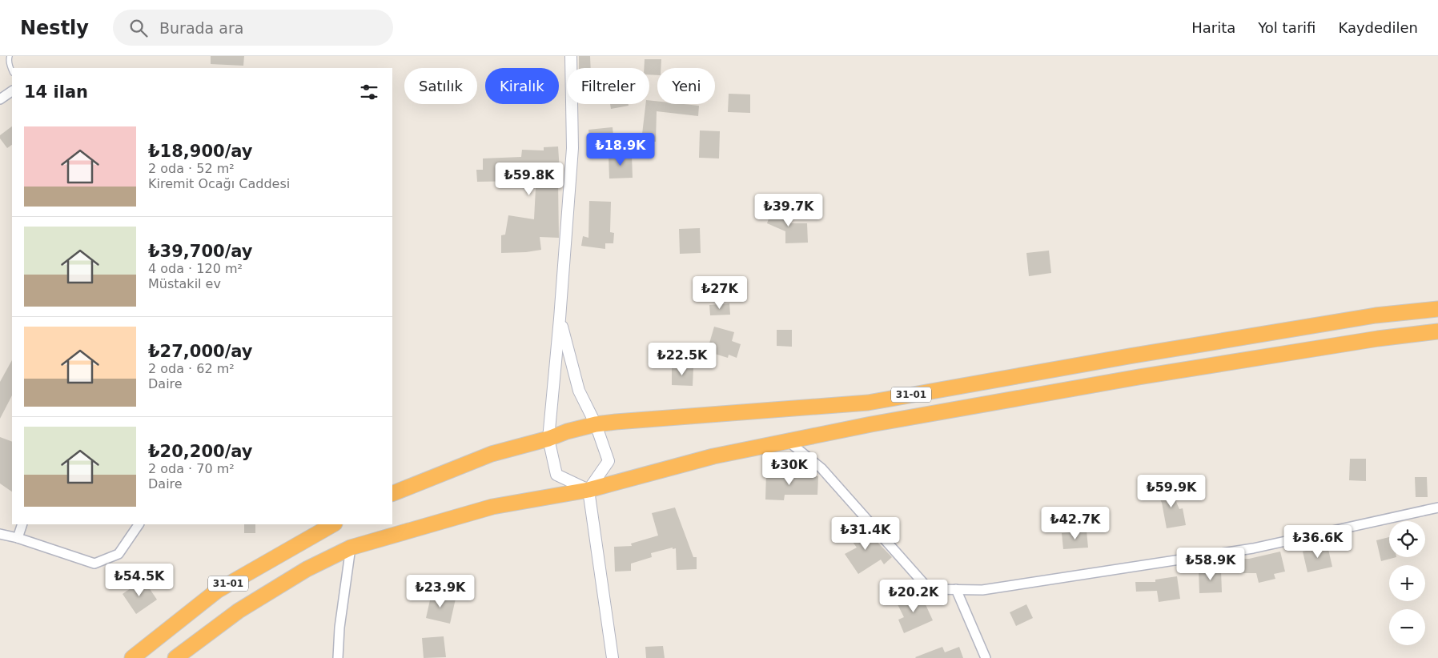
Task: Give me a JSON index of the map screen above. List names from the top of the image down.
{
  "streets": {
    "highway": ["31-01"]
  },
  "page": {
    "header": "Nestly",
    "search": "Burada ara",
    "nav": ["Harita", "Yol tarifi", "Kaydedilen"],
    "chip": [
      "Satılık",
      "Kiralık",
      "Filtreler",
      "Yeni"
    ],
    "heading": "14 ilan",
    "list": [
      {
        "name": "₺18,900/ay",
        "note": "2 oda · 52 m² · Kiremit Ocağı Caddesi"
      },
      {
        "name": "₺39,700/ay",
        "note": "4 oda · 120 m² · Müstakil ev"
      },
      {
        "name": "₺27,000/ay",
        "note": "2 oda · 62 m² · Daire"
      },
      {
        "name": "₺20,200/ay",
        "note": "2 oda · 70 m² · Daire"
      }
    ],
    "price": [
      "₺18.9K",
      "₺59.8K",
      "₺39.7K",
      "₺27K",
      "₺22.5K",
      "₺30K",
      "₺59.9K",
      "₺42.7K",
      "₺31.4K",
      "₺36.6K",
      "₺58.9K",
      "₺54.5K",
      "₺23.9K",
      "₺20.2K"
    ],
    "map_buttons": ["+", "−"]
  }
}
